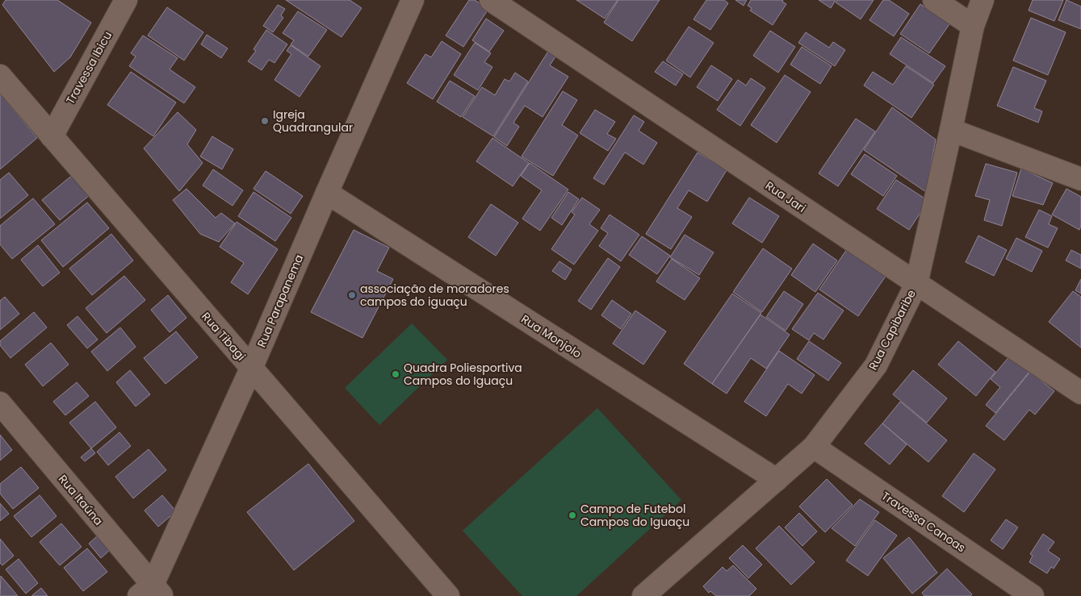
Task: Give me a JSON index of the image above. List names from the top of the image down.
{
  "streets": {
    "street": [
      "Travessa Ibicu",
      "Rua Jari",
      "Rua Parapanema",
      "Rua Capibaribe",
      "Rua Tibagi",
      "Rua Monjolo",
      "Rua Itaúna",
      "Travessa Canoas"
    ]
  },
  "crossings": [
    ["Travessa Ibicu", "Rua Tibagi"],
    ["Rua Jari", "Rua Capibaribe"],
    ["Rua Parapanema", "Rua Tibagi"],
    ["Rua Parapanema", "Rua Monjolo"],
    ["Rua Parapanema", "Rua Itaúna"],
    ["Rua Capibaribe", "Rua Monjolo"],
    ["Rua Capibaribe", "Travessa Canoas"]
  ],
  "places": [
    "Igreja Quadrangular",
    "associação de moradores campos do iguaçu",
    "Quadra Poliesportiva Campos do Iguaçu",
    "Campo de Futebol Campos do Iguaçu"
  ]
}
